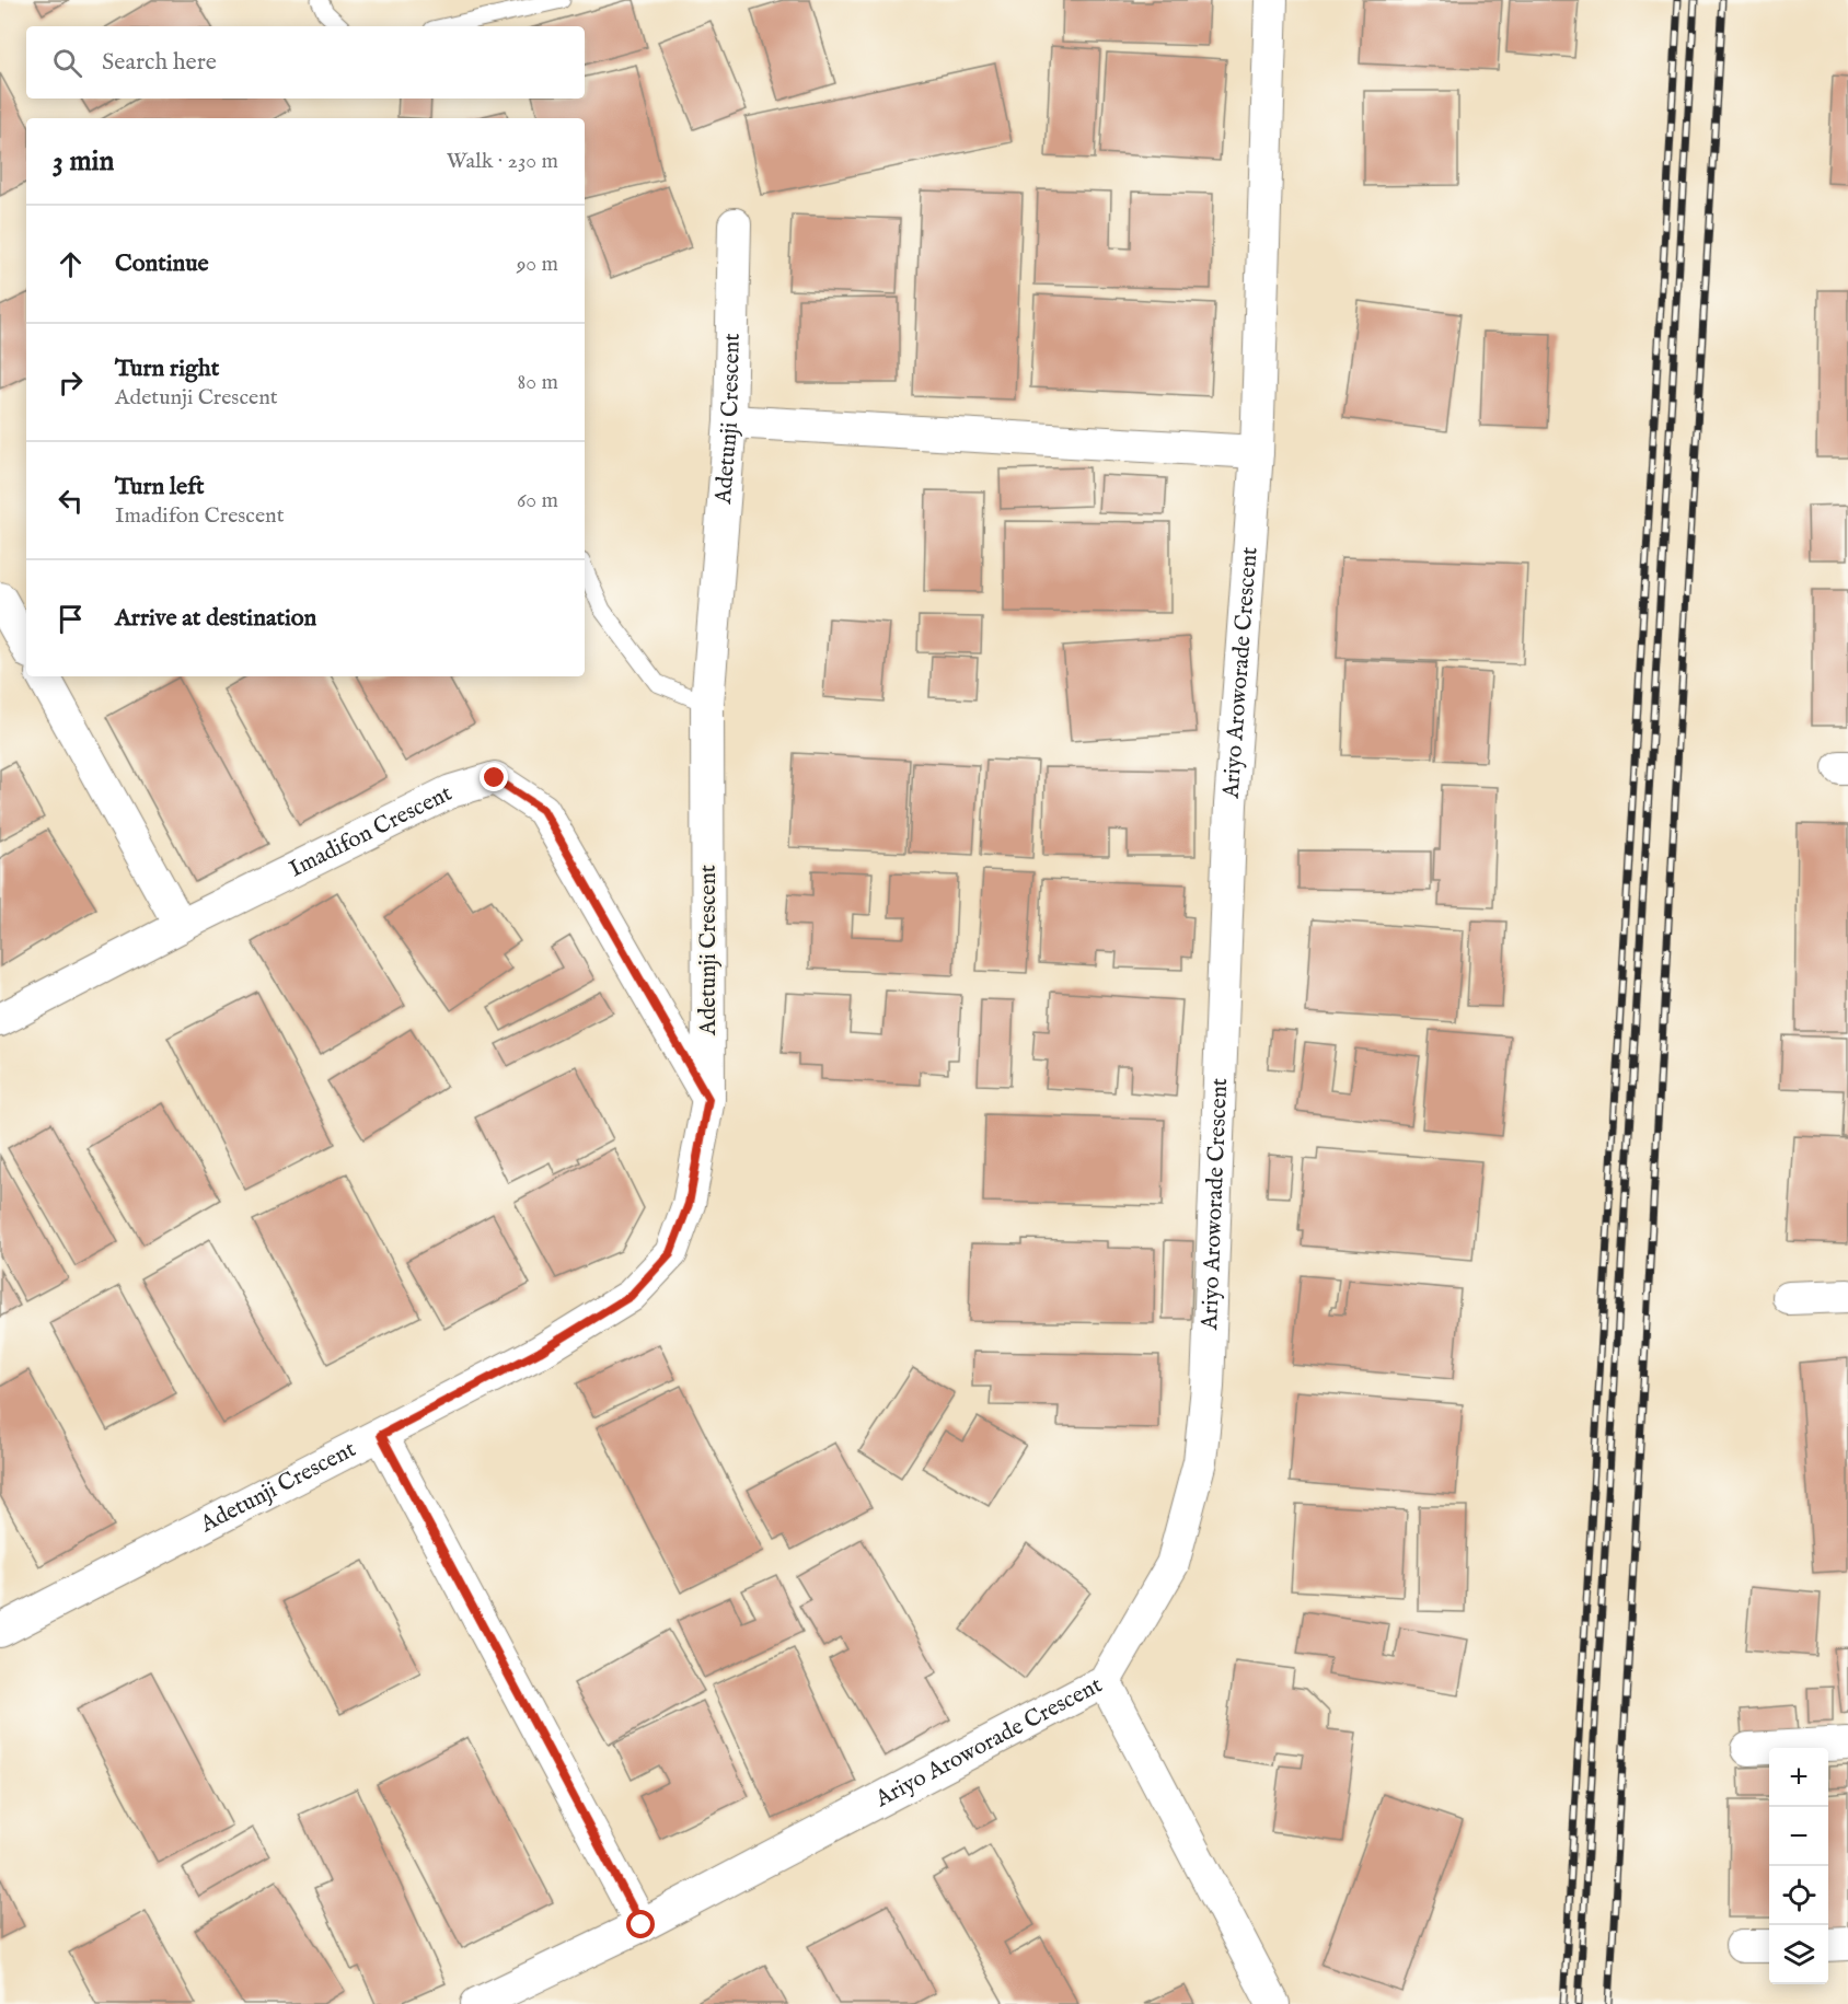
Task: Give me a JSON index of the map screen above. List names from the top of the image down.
{
  "streets": {
    "street": ["Adetunji Crescent", "Ariyo Aroworade Crescent", "Imadifon Crescent"]
  },
  "crossings": [
    ["Adetunji Crescent", "Imadifon Crescent"]
  ],
  "page": {
    "search": "Search here",
    "heading": ["3 min", "Walk · 230 m"],
    "list": [
      ["Continue", "90 m"],
      ["Turn right", "Adetunji Crescent", "80 m"],
      ["Turn left", "Imadifon Crescent", "60 m"],
      "Arrive at destination"
    ],
    "map_buttons": ["+", "−"]
  }
}
